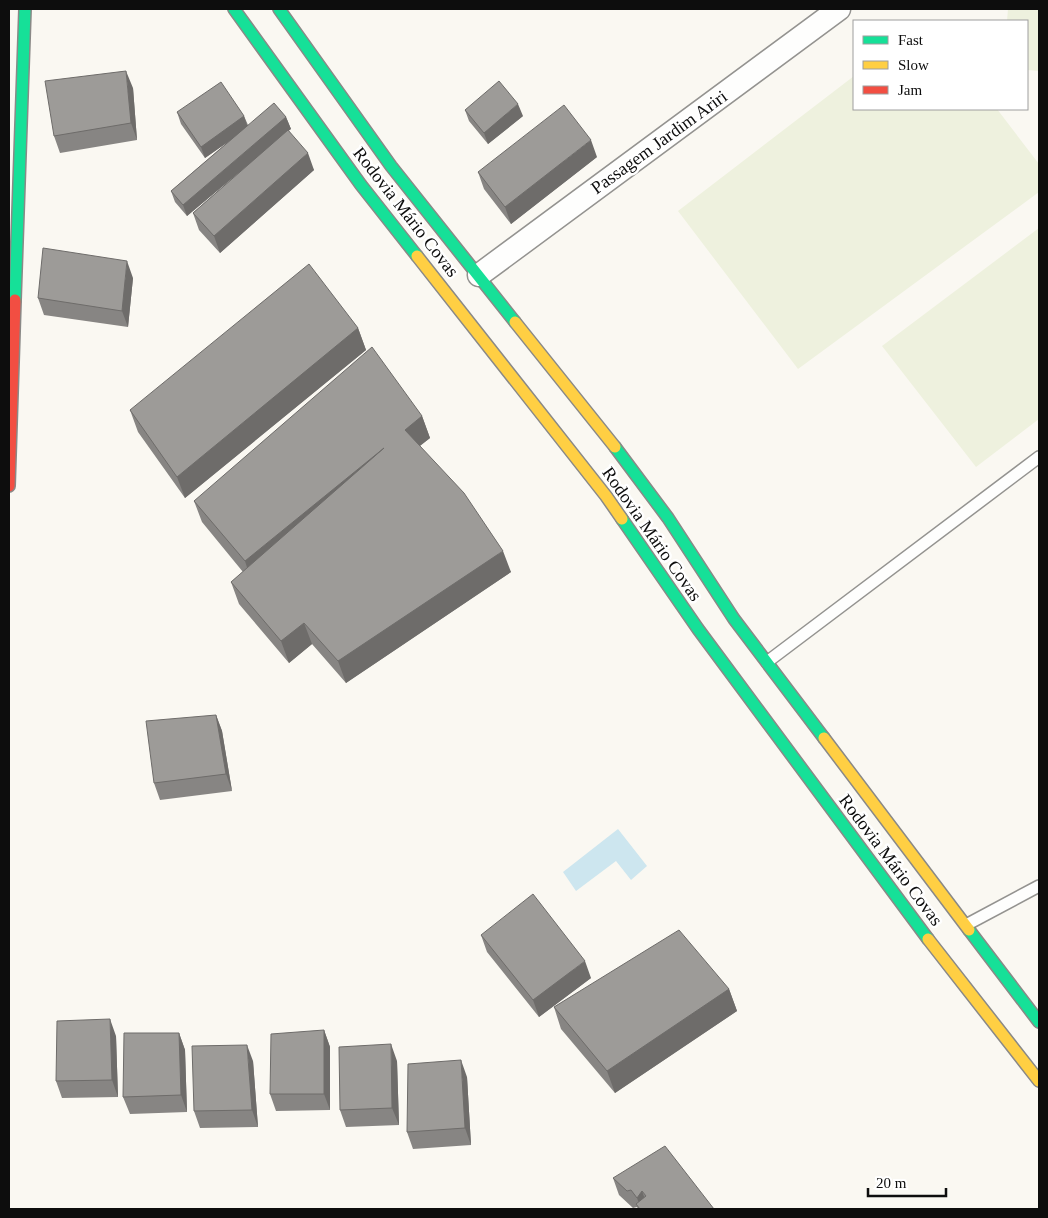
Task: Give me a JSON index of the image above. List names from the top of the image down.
{
  "streets": {
    "main road": ["Rodovia Mário Covas"],
    "street": ["Passagem Jardim Ariri"]
  },
  "crossings": [
    ["Passagem Jardim Ariri", "Rodovia Mário Covas"]
  ],
  "legend": ["Fast", "Slow", "Jam"],
  "scale_bar": "20 m"
}
